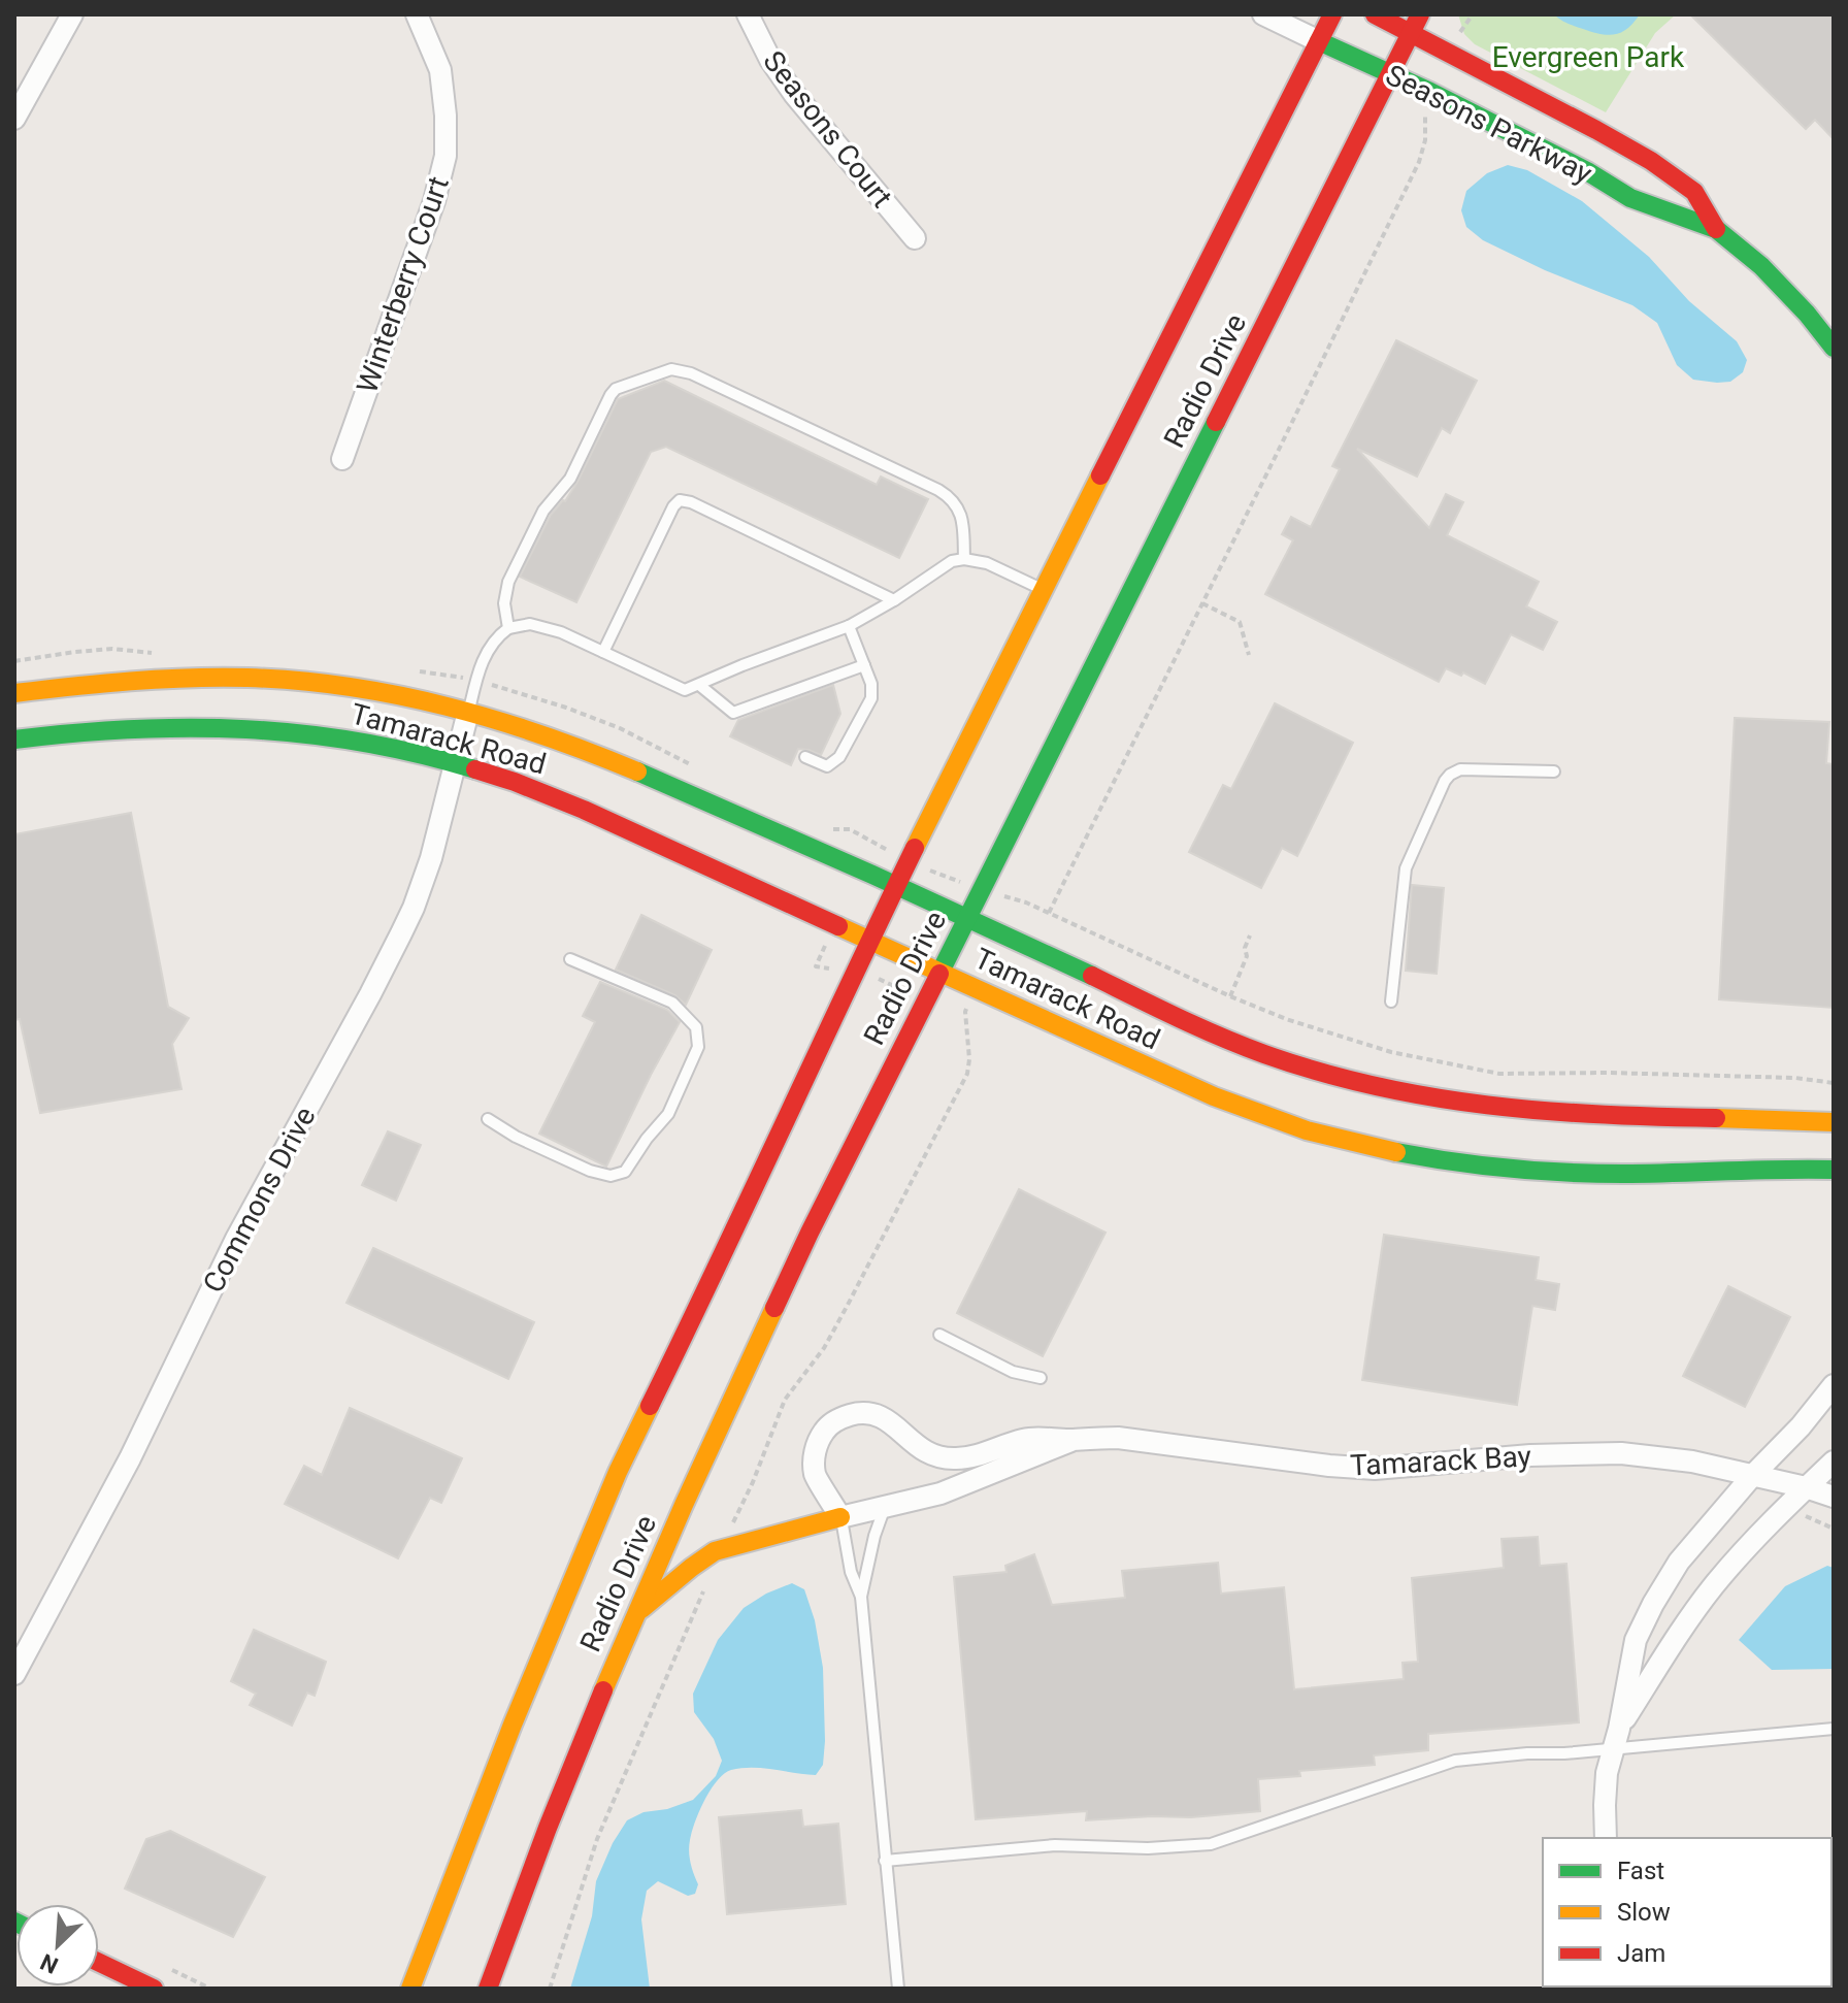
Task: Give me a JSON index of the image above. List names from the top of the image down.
{
  "streets": {
    "street": [
      "Seasons Parkway",
      "Seasons Court",
      "Winterberry Court",
      "Radio Drive",
      "Tamarack Road",
      "Commons Drive",
      "Tamarack Bay"
    ]
  },
  "crossings": [
    ["Seasons Parkway", "Radio Drive"],
    ["Radio Drive", "Tamarack Road"],
    ["Tamarack Road", "Commons Drive"]
  ],
  "parks": ["Evergreen Park"],
  "legend": ["Fast", "Slow", "Jam"],
  "north": "bottom left"
}
